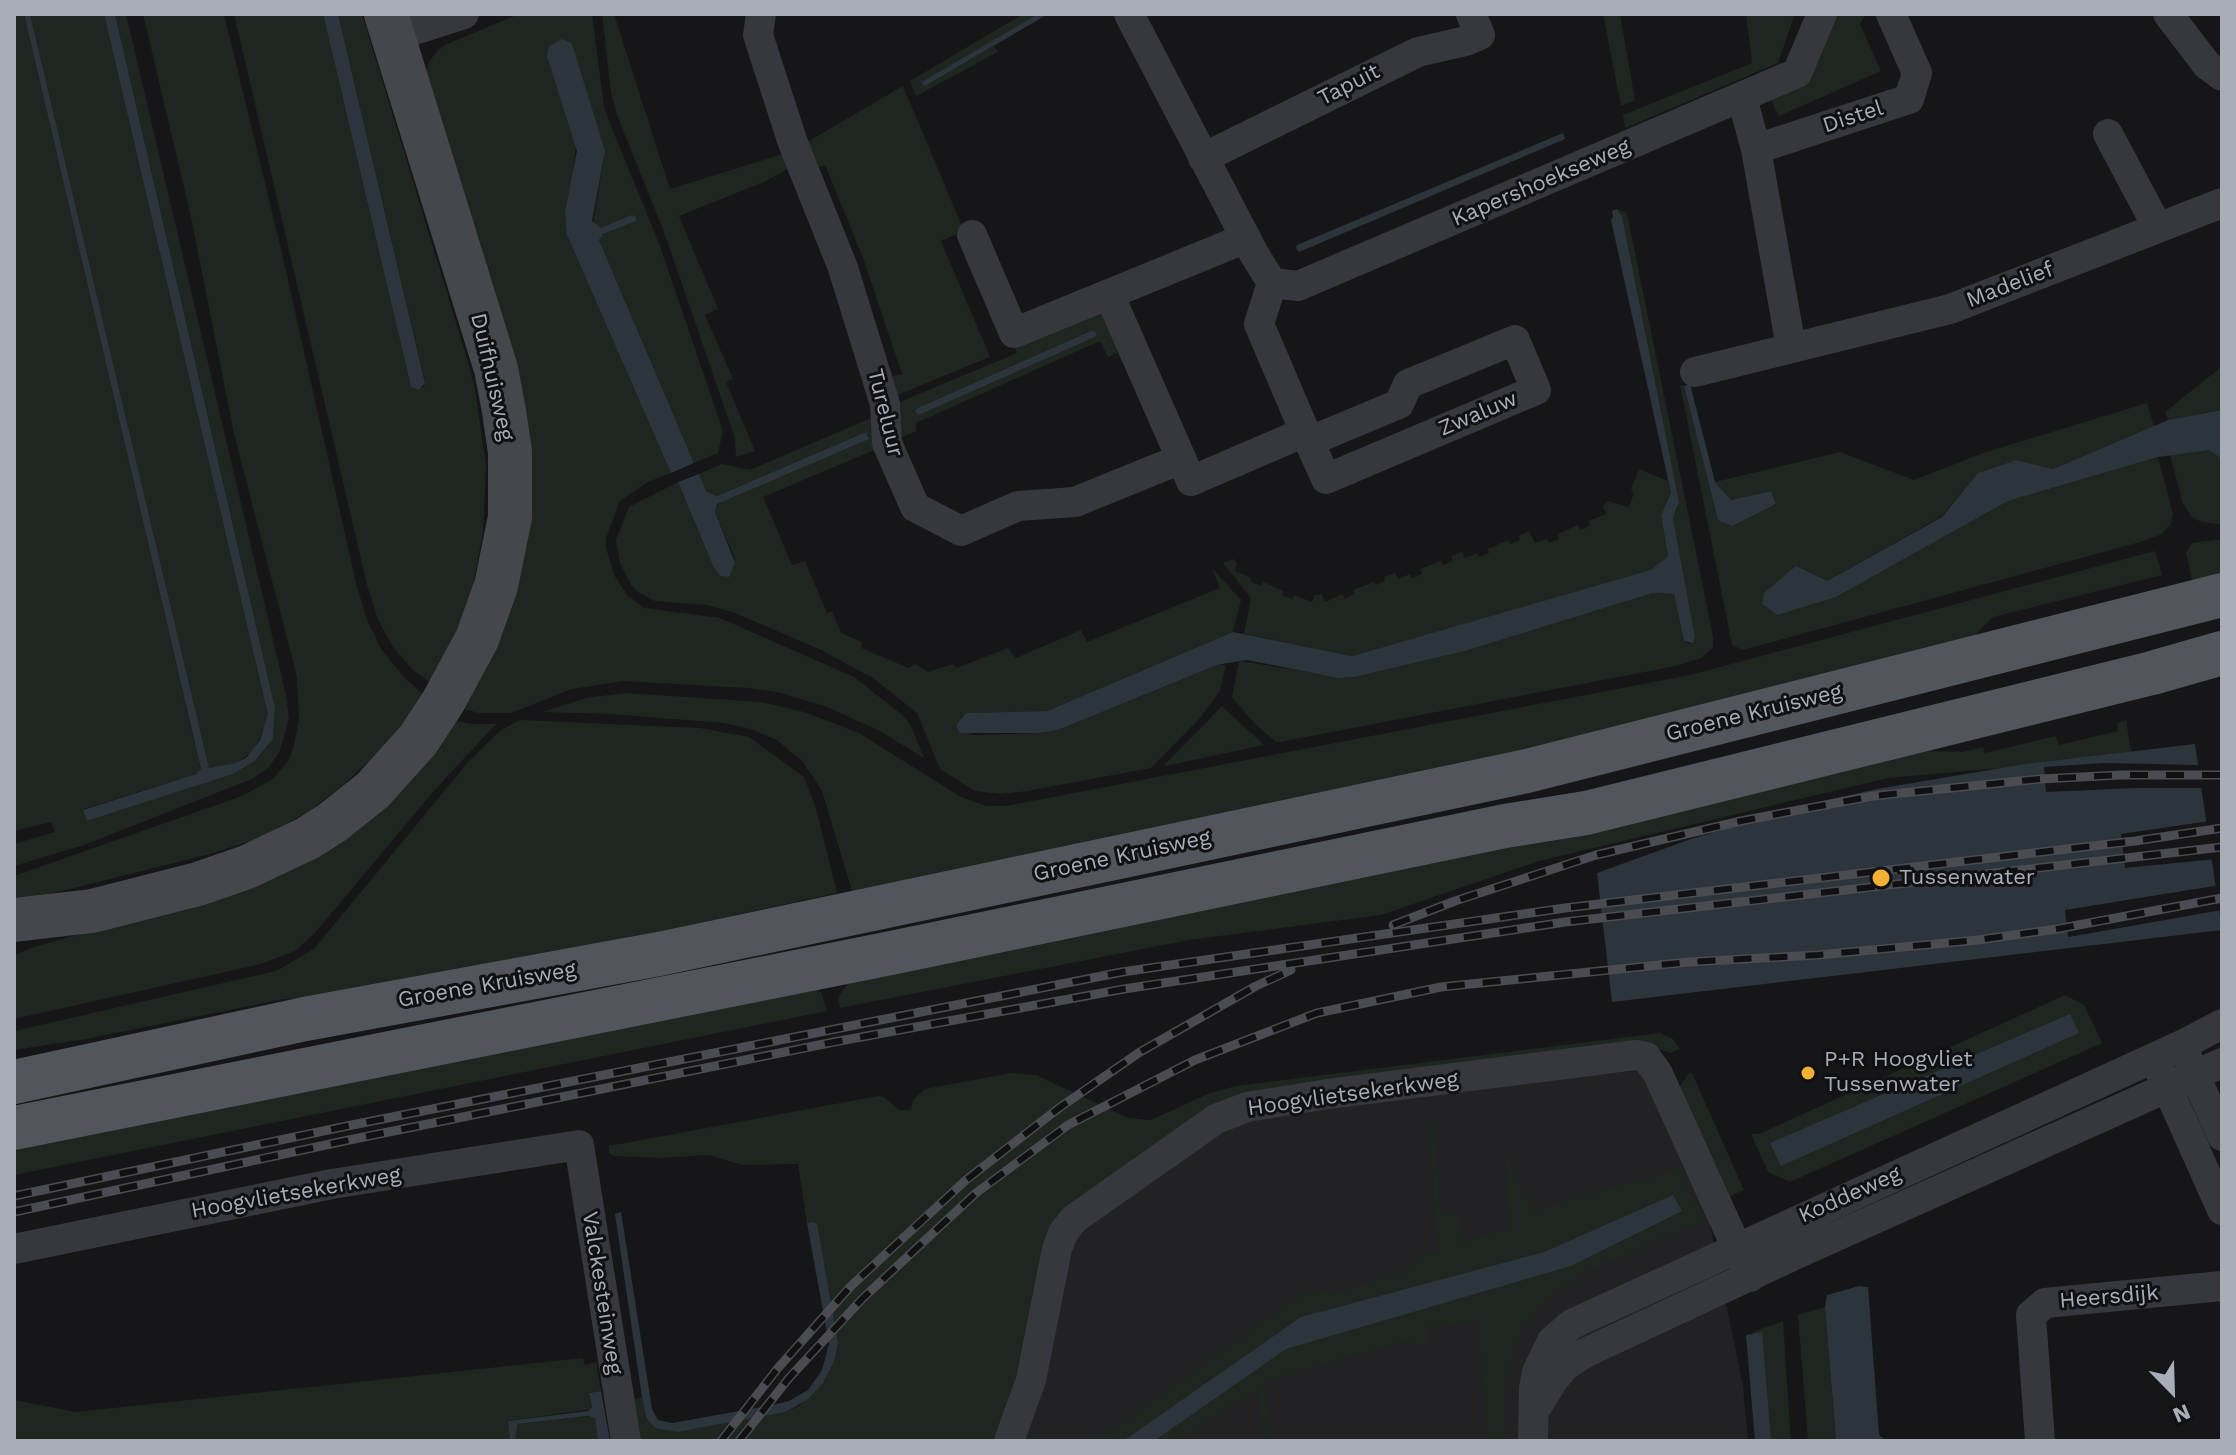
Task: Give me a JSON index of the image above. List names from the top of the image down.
{
  "streets": {
    "main road": ["Duifhuisweg", "Groene Kruisweg"],
    "street": [
      "Tapuit",
      "Distel",
      "Kapershoekseweg",
      "Madelief",
      "Tureluur",
      "Zwaluw",
      "Hoogvlietsekerkweg",
      "Koddeweg",
      "Valckesteinweg",
      "Heersdijk"
    ]
  },
  "crossings": [
    ["Kapershoekseweg", "Zwaluw"],
    ["Tureluur", "Zwaluw"],
    ["Hoogvlietsekerkweg", "Koddeweg"],
    ["Hoogvlietsekerkweg", "Valckesteinweg"]
  ],
  "places": ["Tussenwater", "P+R Hoogvliet Tussenwater"],
  "north": "bottom right"
}
